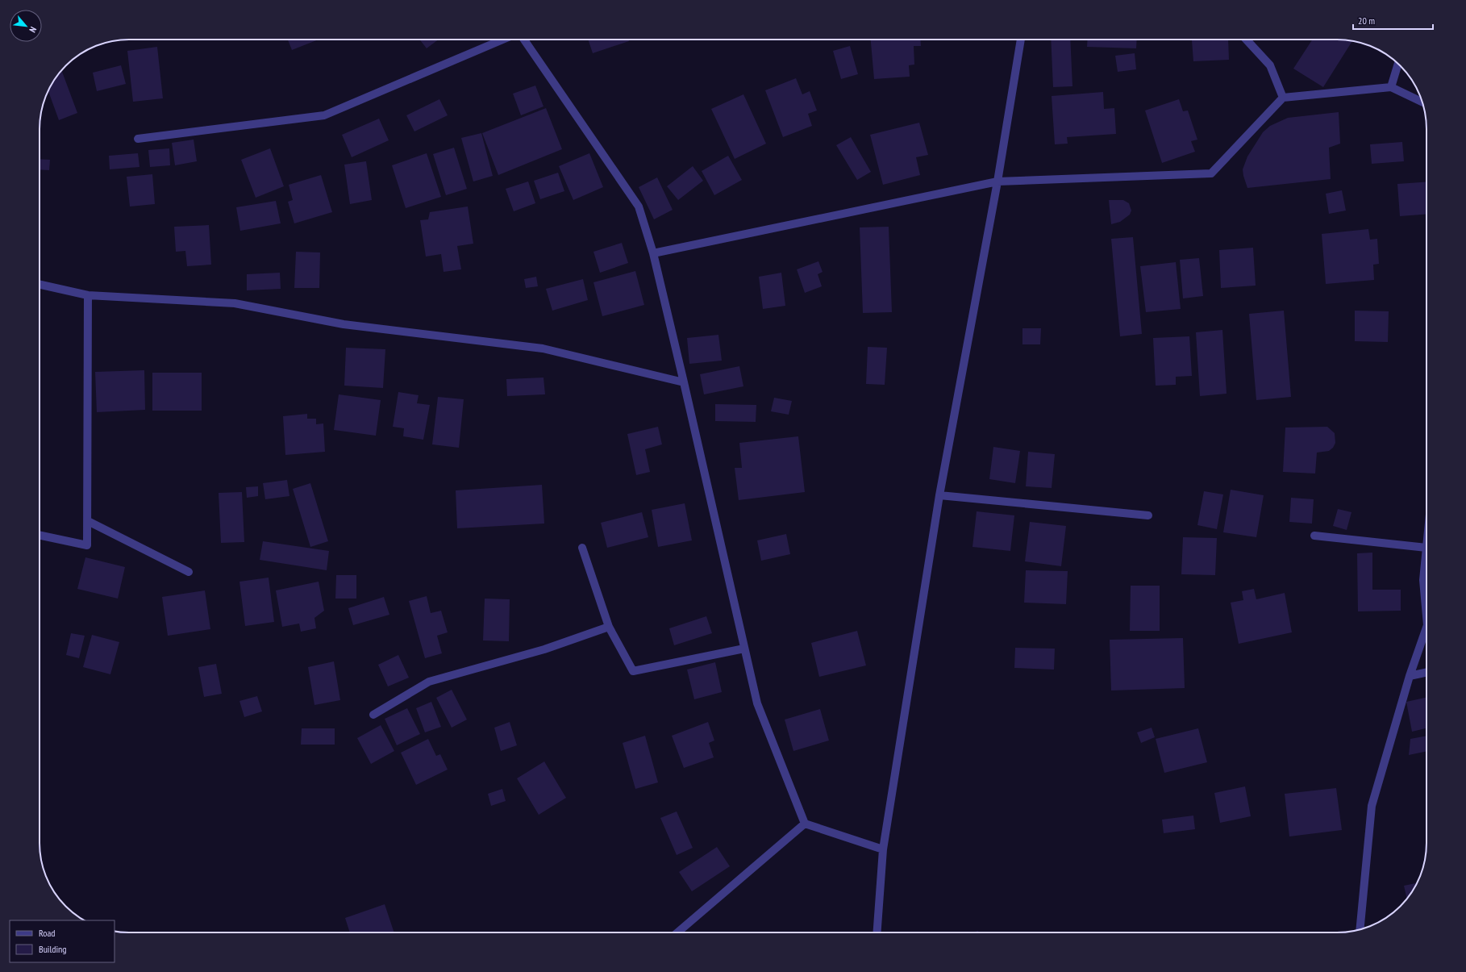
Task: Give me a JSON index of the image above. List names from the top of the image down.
{
  "legend": ["Road", "Building"],
  "scale_bar": "20 m",
  "north": "bottom right"
}
